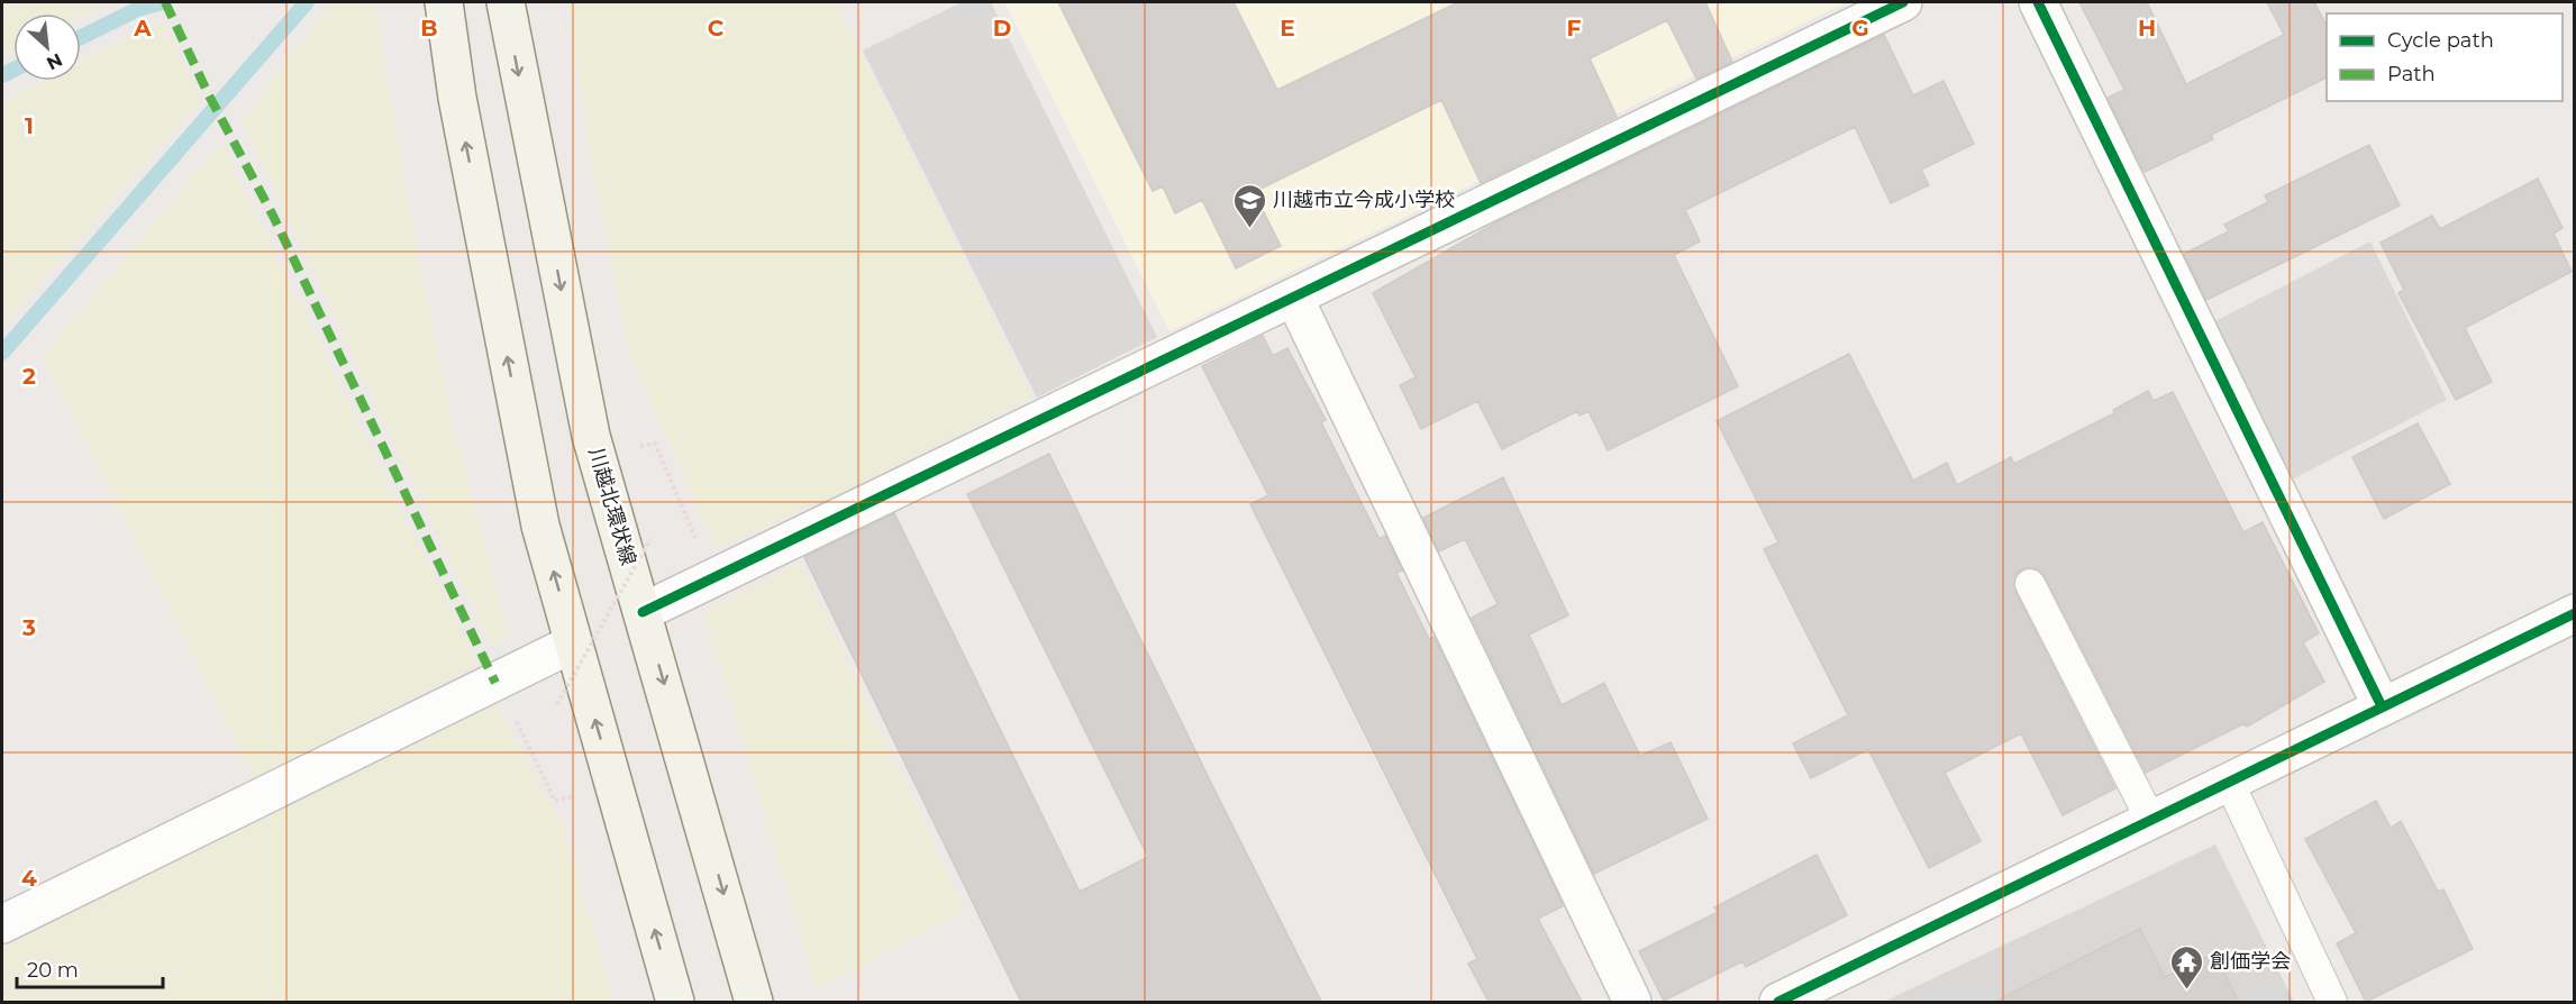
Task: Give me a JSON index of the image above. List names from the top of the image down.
{
  "streets": {
    "main road": ["川越北環状線"]
  },
  "places": {
    "school or university": ["川越市立今成小学校"],
    "temple": ["創価学会"]
  },
  "legend": ["Cycle path", "Path"],
  "scale_bar": "20 m",
  "north": "bottom right",
  "grid": {
    "columns": [
      "A",
      "B",
      "C",
      "D",
      "E",
      "F",
      "G",
      "H"
    ],
    "rows": [
      "1",
      "2",
      "3",
      "4"
    ]
  }
}
